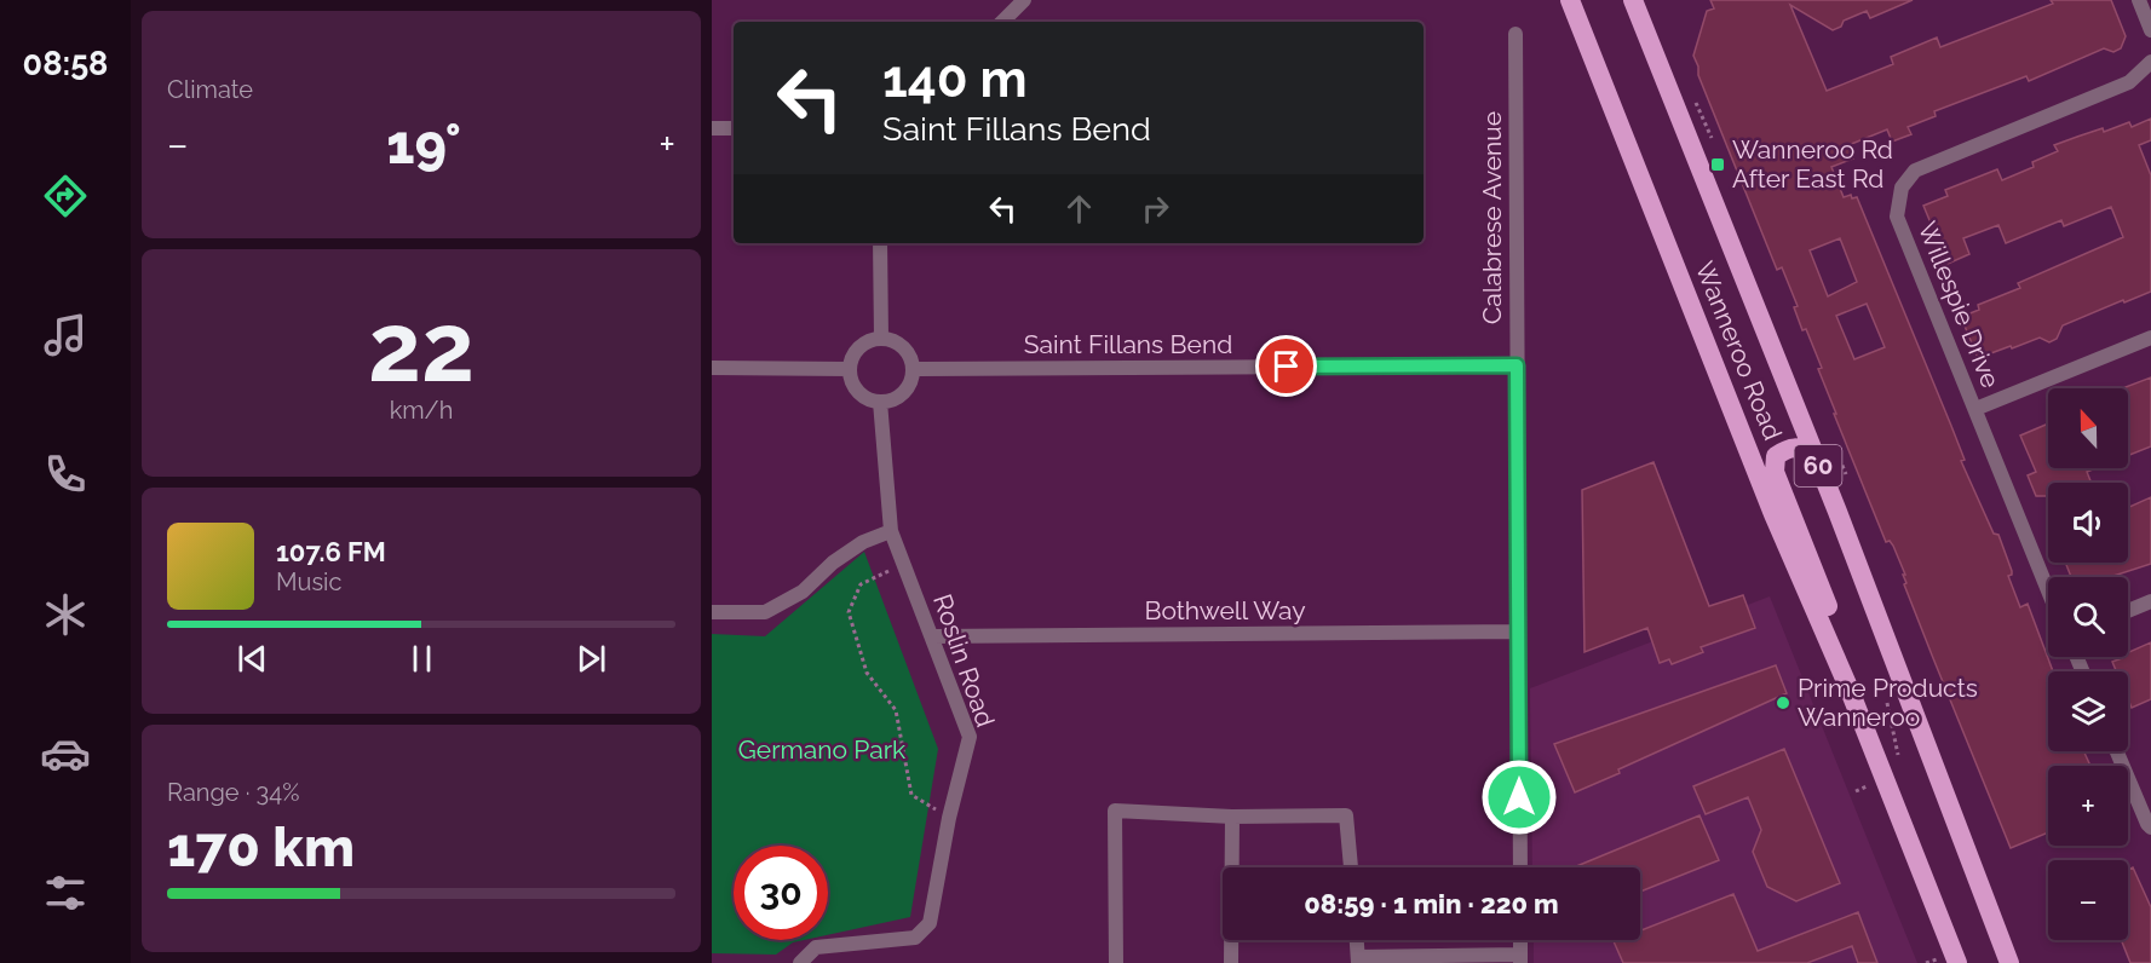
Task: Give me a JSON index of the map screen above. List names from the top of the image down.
{
  "streets": {
    "highway": ["Wanneroo Road", "60"],
    "street": [
      "Calabrese Avenue",
      "Willespie Drive",
      "Saint Fillans Bend",
      "Bothwell Way",
      "Roslin Road"
    ]
  },
  "crossings": [
    ["Calabrese Avenue", "Saint Fillans Bend"],
    ["Calabrese Avenue", "Bothwell Way"],
    ["Saint Fillans Bend", "Roslin Road"],
    ["Wanneroo Road", "60"],
    ["Bothwell Way", "Roslin Road"]
  ],
  "parks": ["Germano Park"],
  "places": {
    "transit": ["Wanneroo Rd After East Rd"],
    "other": ["Prime Products Wanneroo"]
  },
  "north": "top",
  "page": {
    "tabs": "08:58",
    "tile": [
      "Climate",
      ["22", "km/h"],
      ["Range · 34%", "170 km"]
    ],
    "turn": ["140 m", "Saint Fillans Bend"],
    "heat": ["−", "19°", "+"],
    "map_buttons": ["+", "−"],
    "song": ["107.6 FM", "Music"],
    "limit": "30",
    "trip": "08:59 · 1 min · 220 m"
  }
}
